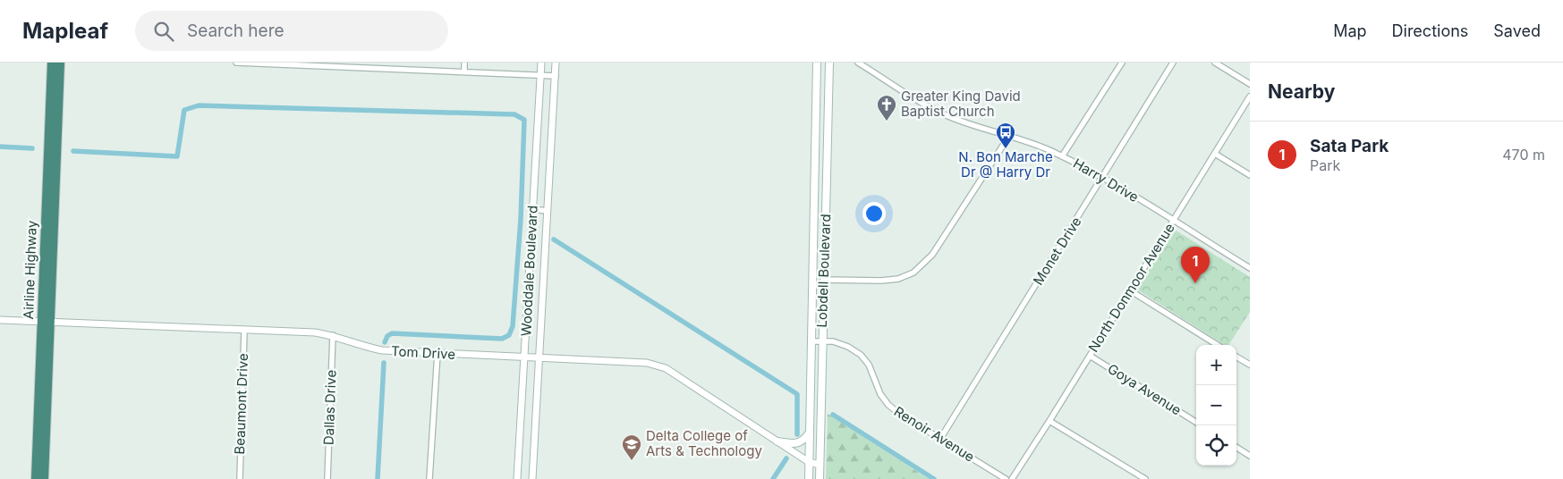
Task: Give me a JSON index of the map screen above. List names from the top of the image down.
{
  "streets": {
    "highway": ["Airline Highway"],
    "main road": ["Lobdell Boulevard"],
    "street": [
      "Harry Drive",
      "Monet Drive",
      "Wooddale Boulevard",
      "North Donmoor Avenue",
      "Tom Drive",
      "Goya Avenue",
      "Beaumont Drive",
      "Dallas Drive",
      "Renoir Avenue"
    ]
  },
  "crossings": [
    ["Harry Drive", "Monet Drive"],
    ["Harry Drive", "North Donmoor Avenue"],
    ["Monet Drive", "Renoir Avenue"],
    ["Airline Highway", "Tom Drive"],
    ["Wooddale Boulevard", "Tom Drive"],
    ["Lobdell Boulevard", "Tom Drive"],
    ["Lobdell Boulevard", "Renoir Avenue"],
    ["North Donmoor Avenue", "Goya Avenue"],
    ["Tom Drive", "Beaumont Drive"],
    ["Tom Drive", "Dallas Drive"]
  ],
  "places": {
    "church": ["Greater King David Baptist Church"],
    "bus stop": ["N. Bon Marche Dr @ Harry Dr"],
    "school or university": ["Delta College of Arts & Technology"]
  },
  "page": {
    "header": "Mapleaf",
    "search": "Search here",
    "nav": ["Map", "Directions", "Saved"],
    "heading": "Nearby",
    "list": [
      {
        "mark": "1",
        "name": "Sata Park",
        "note": "Park",
        "value": "470 m"
      }
    ],
    "pins": "1",
    "map_buttons": ["+", "−"]
  }
}
